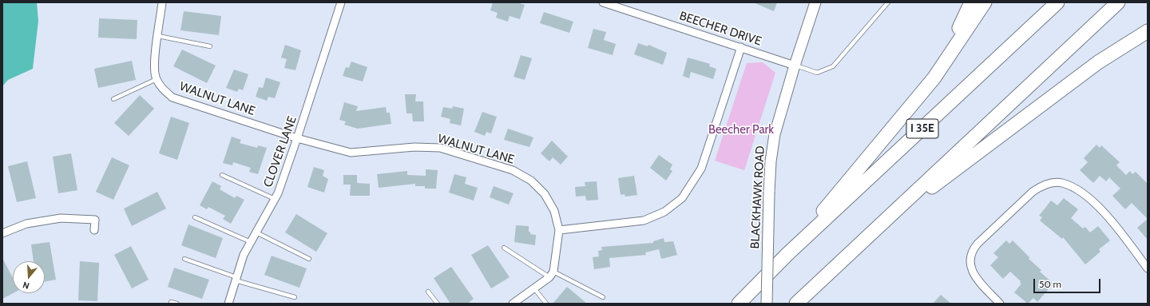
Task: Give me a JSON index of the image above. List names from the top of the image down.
{
  "streets": {
    "highway": ["I 35E"],
    "street": [
      "BEECHER DRIVE",
      "WALNUT LANE",
      "CLOVER LANE",
      "BLACKHAWK ROAD"
    ]
  },
  "crossings": [
    ["BEECHER DRIVE", "BLACKHAWK ROAD"],
    ["WALNUT LANE", "CLOVER LANE"]
  ],
  "parks": ["Beecher Park"],
  "scale_bar": "50 m",
  "north": "bottom"
}
